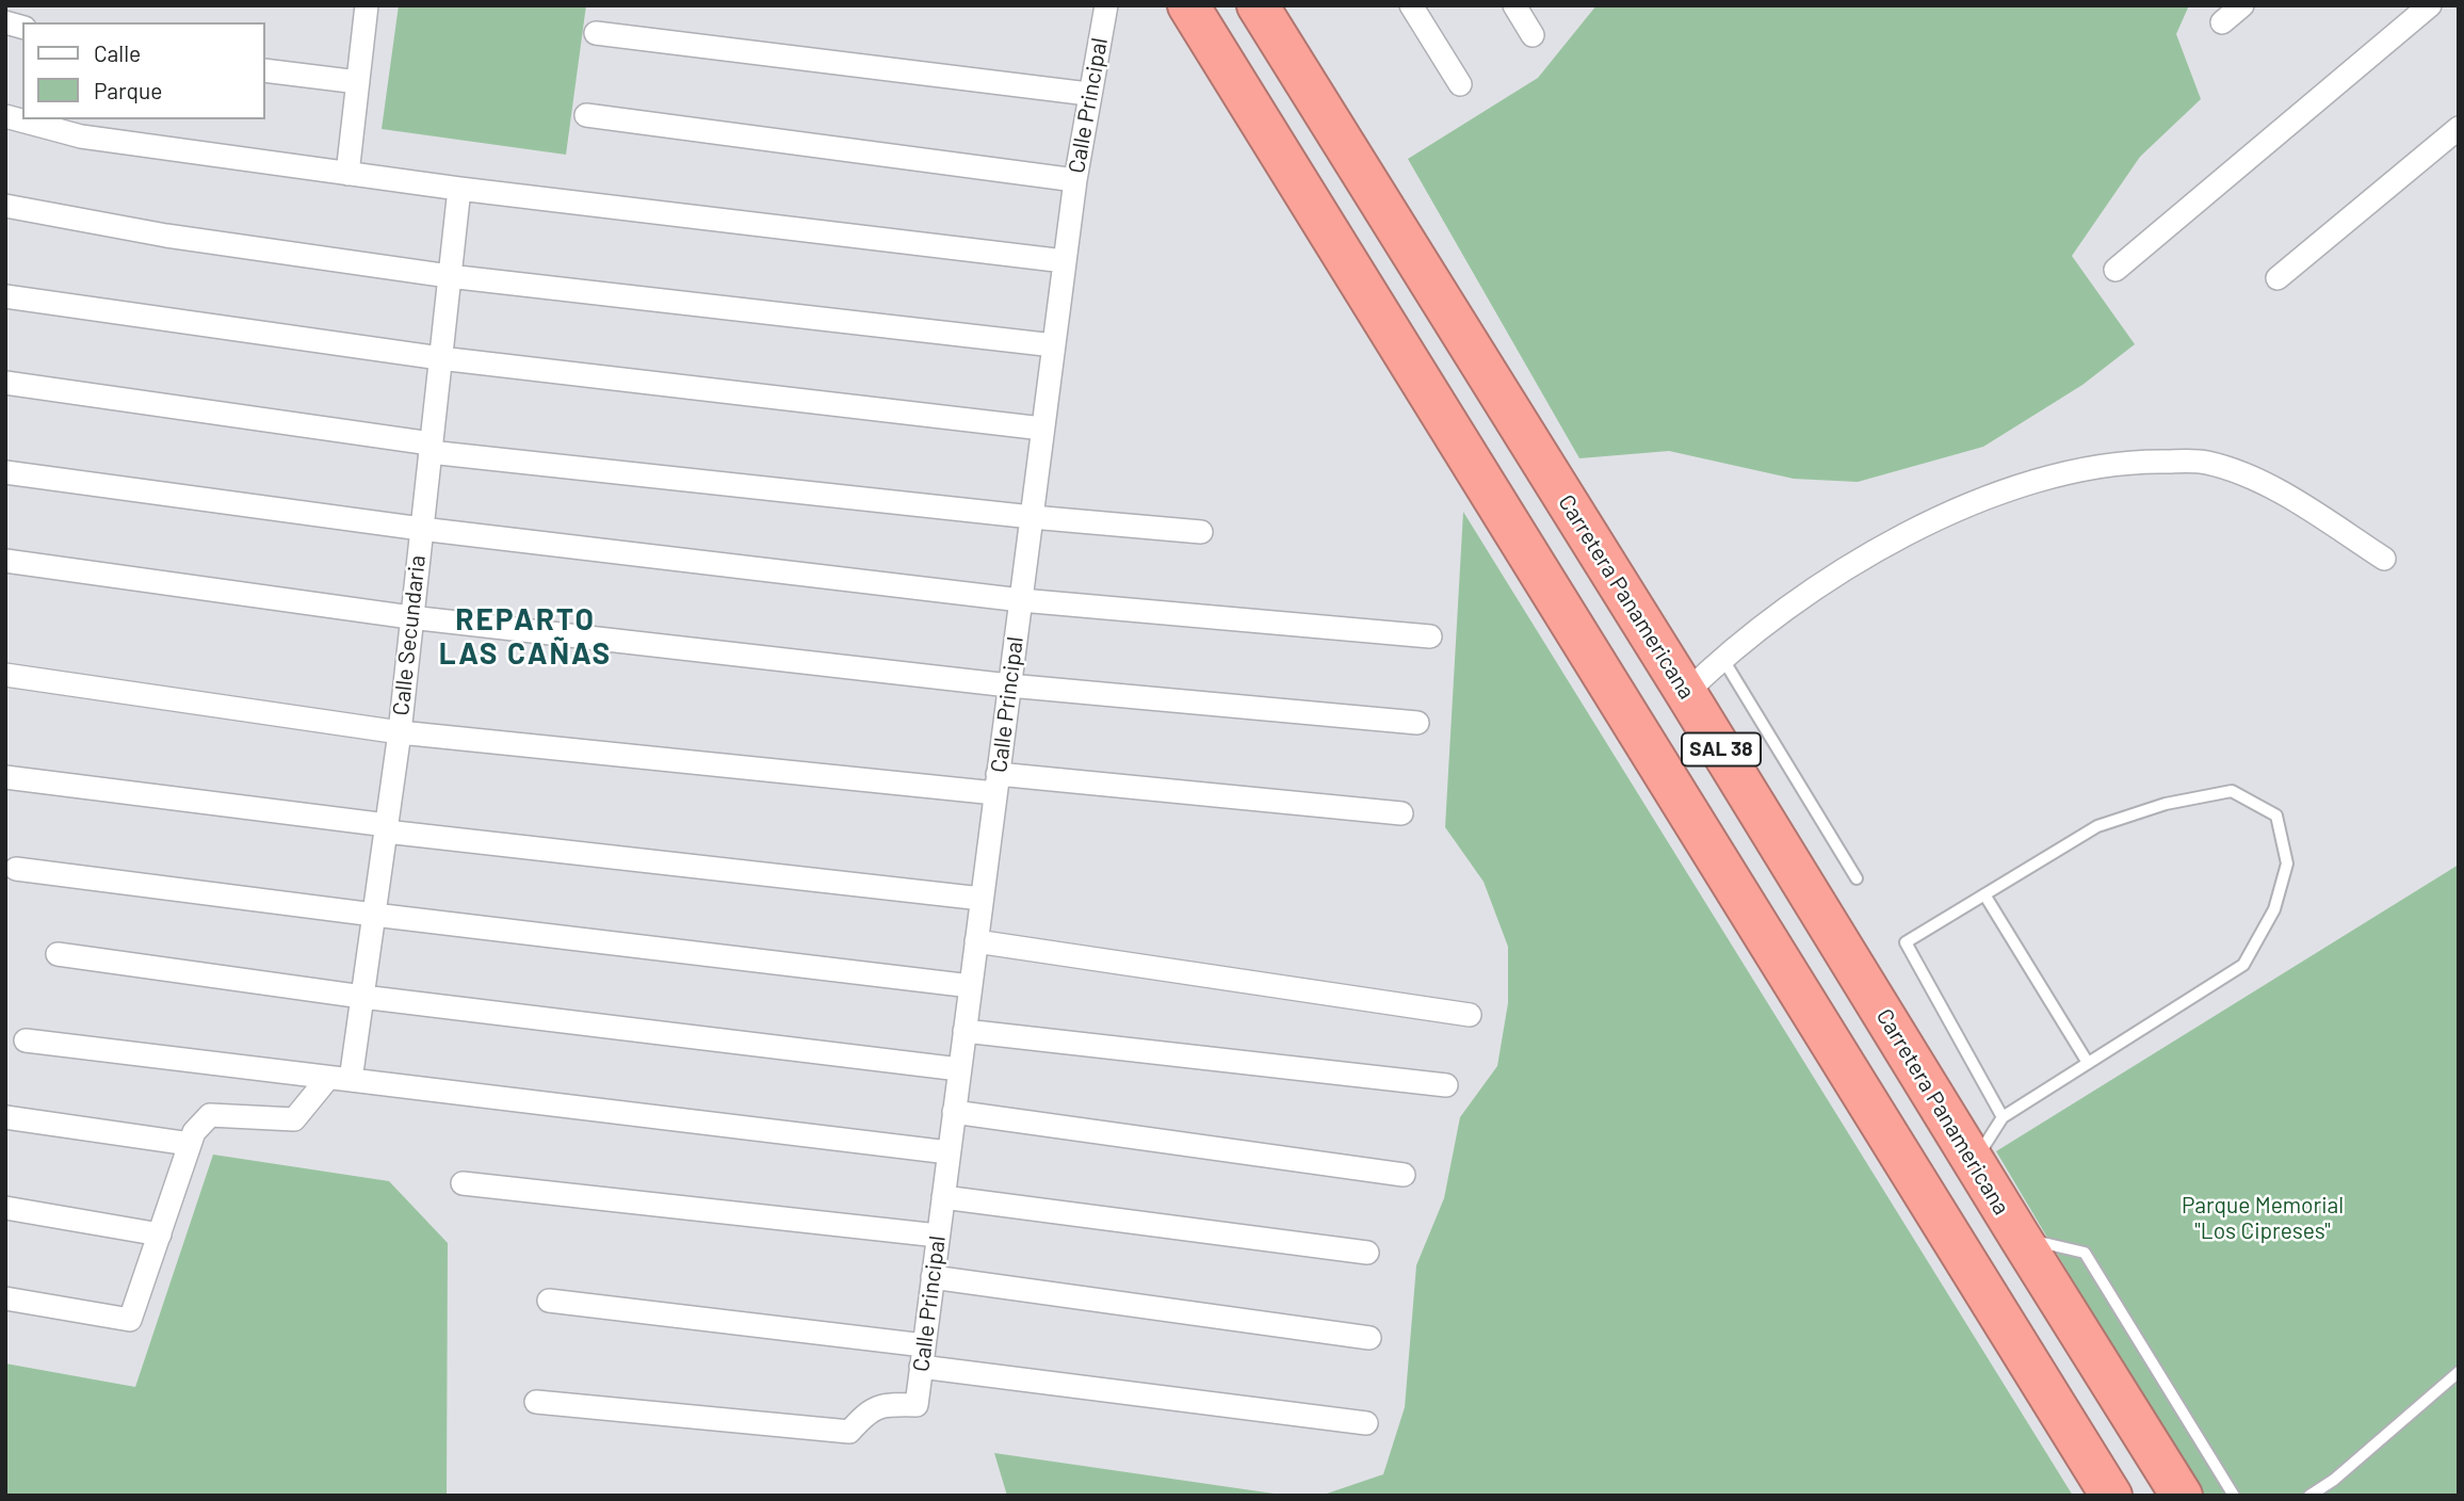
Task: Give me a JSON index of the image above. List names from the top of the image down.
{
  "streets": {
    "highway": ["Carretera Panamericana", "SAL 38"],
    "street": ["Calle Principal", "Calle Secundaria"]
  },
  "districts": ["REPARTO LAS CAÑAS"],
  "parks": ["Parque Memorial \"Los Cipreses\""],
  "legend": ["Calle", "Parque"]
}
